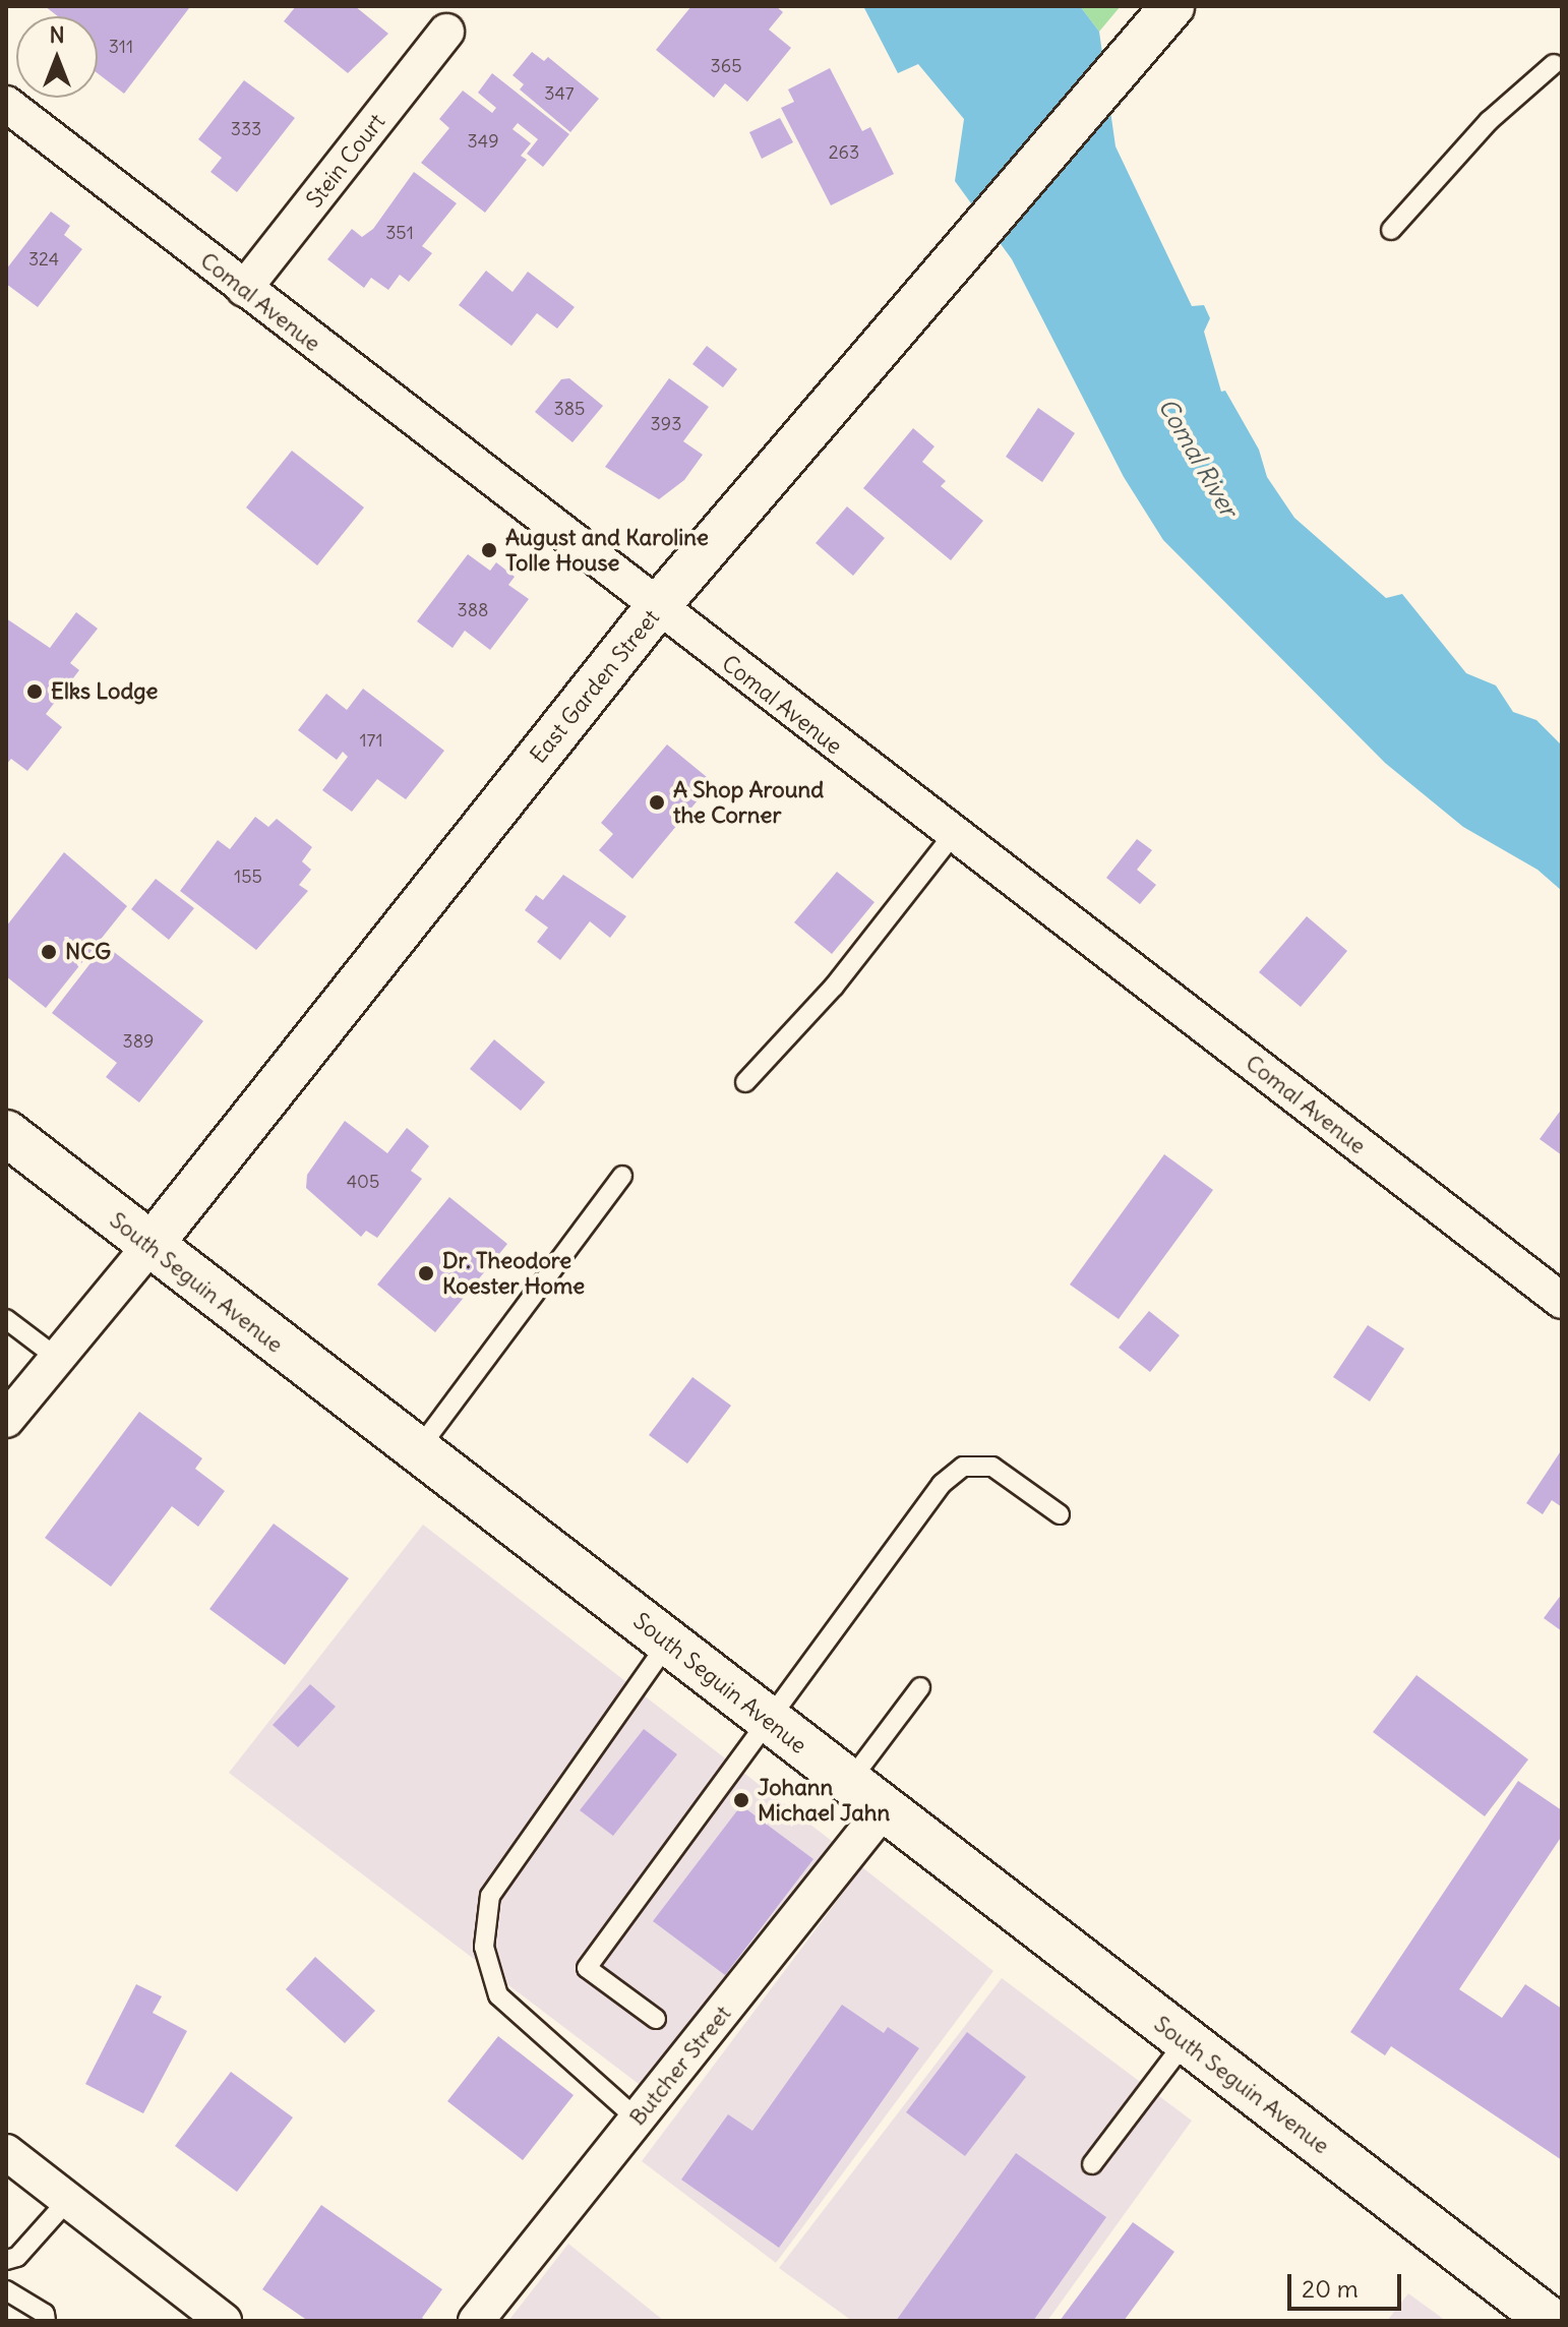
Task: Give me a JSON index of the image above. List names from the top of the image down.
{
  "streets": {
    "main road": ["South Seguin Avenue"],
    "street": [
      "Stein Court",
      "Comal Avenue",
      "East Garden Street",
      "Butcher Street"
    ]
  },
  "crossings": [
    ["Stein Court", "Comal Avenue"],
    ["Comal Avenue", "East Garden Street"],
    ["East Garden Street", "South Seguin Avenue"],
    ["South Seguin Avenue", "Butcher Street"]
  ],
  "water": ["Comal River"],
  "places": [
    "August and Karoline Tolle House",
    "Elks Lodge",
    "A Shop Around the Corner",
    "NCG",
    "Dr. Theodore Koester Home",
    "Johann Michael Jahn"
  ],
  "house_numbers": [
    "311",
    "365",
    "347",
    "333",
    "349",
    "263",
    "351",
    "324",
    "385",
    "393",
    "388",
    "171",
    "155",
    "389",
    "405"
  ],
  "scale_bar": "20 m",
  "north": "top"
}
